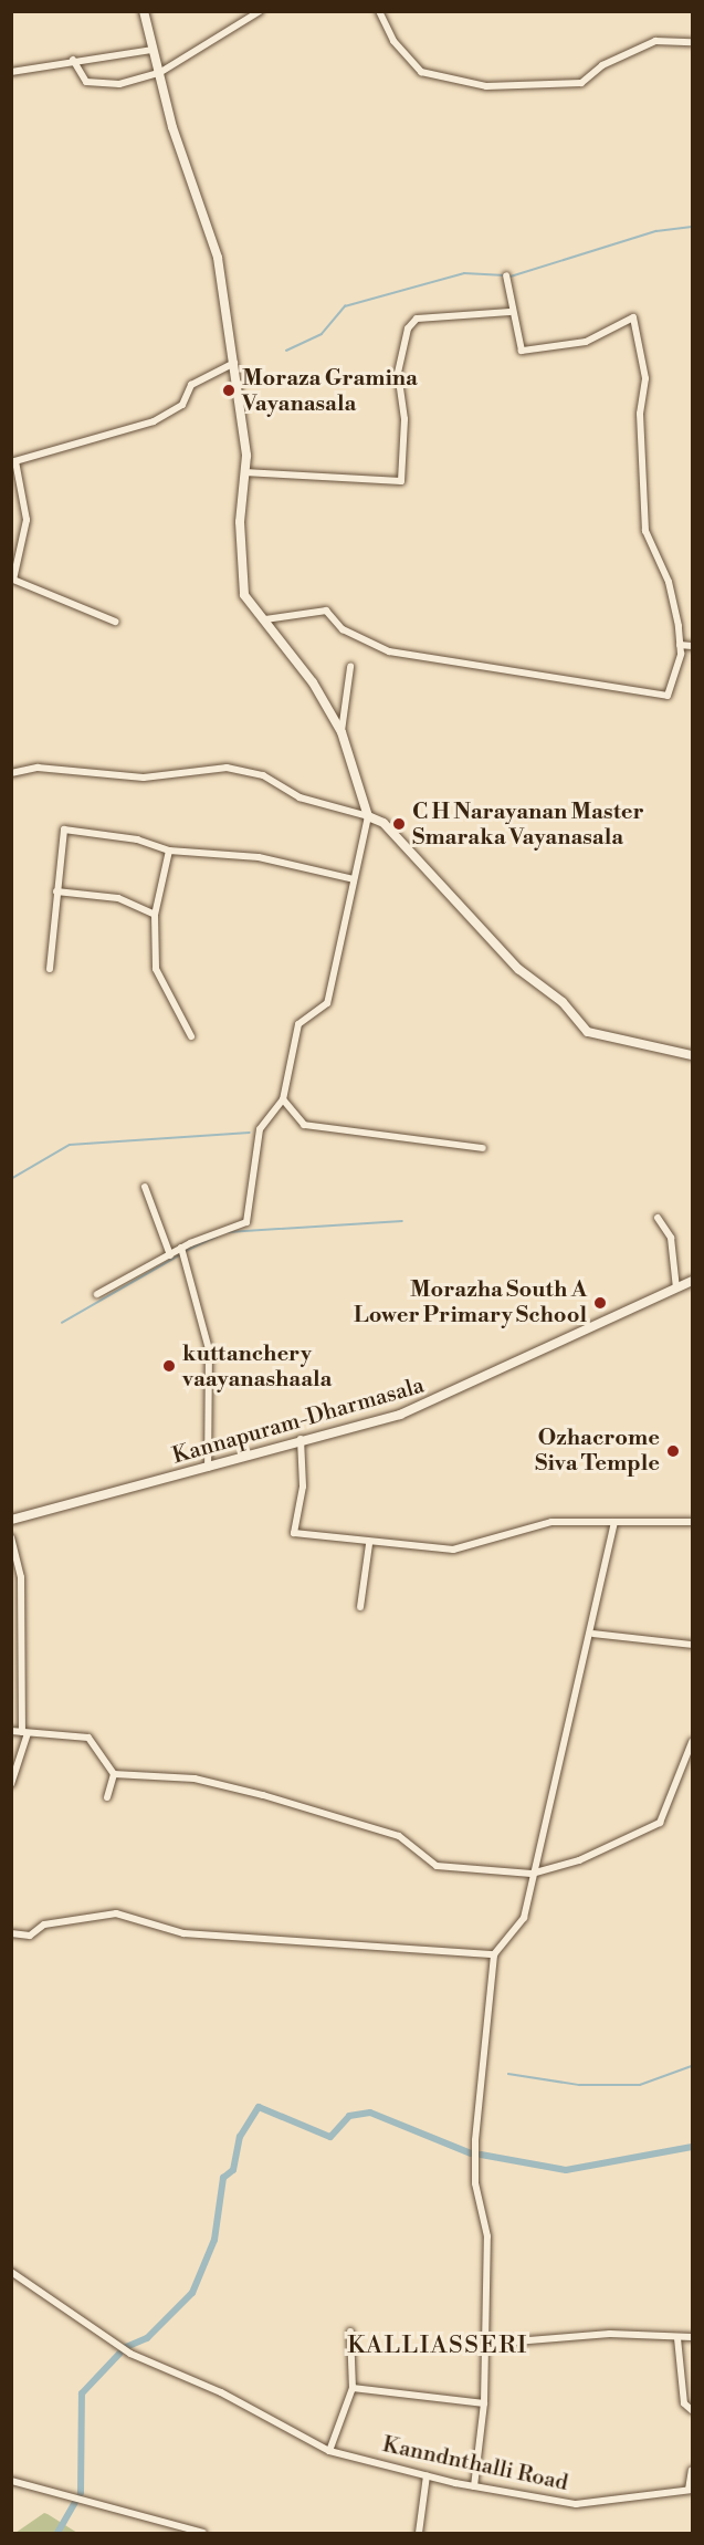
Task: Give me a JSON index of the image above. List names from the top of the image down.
{
  "streets": {
    "main road": ["Kannapuram-Dharmasala"],
    "street": ["Kanndnthalli Road"]
  },
  "districts": ["KALLIASSERI"],
  "places": [
    "Moraza Gramina Vayanasala",
    "C H Narayanan Master Smaraka Vayanasala",
    "Morazha South A Lower Primary School",
    "kuttanchery vaayanashaala",
    "Ozhacrome Siva Temple"
  ]
}
